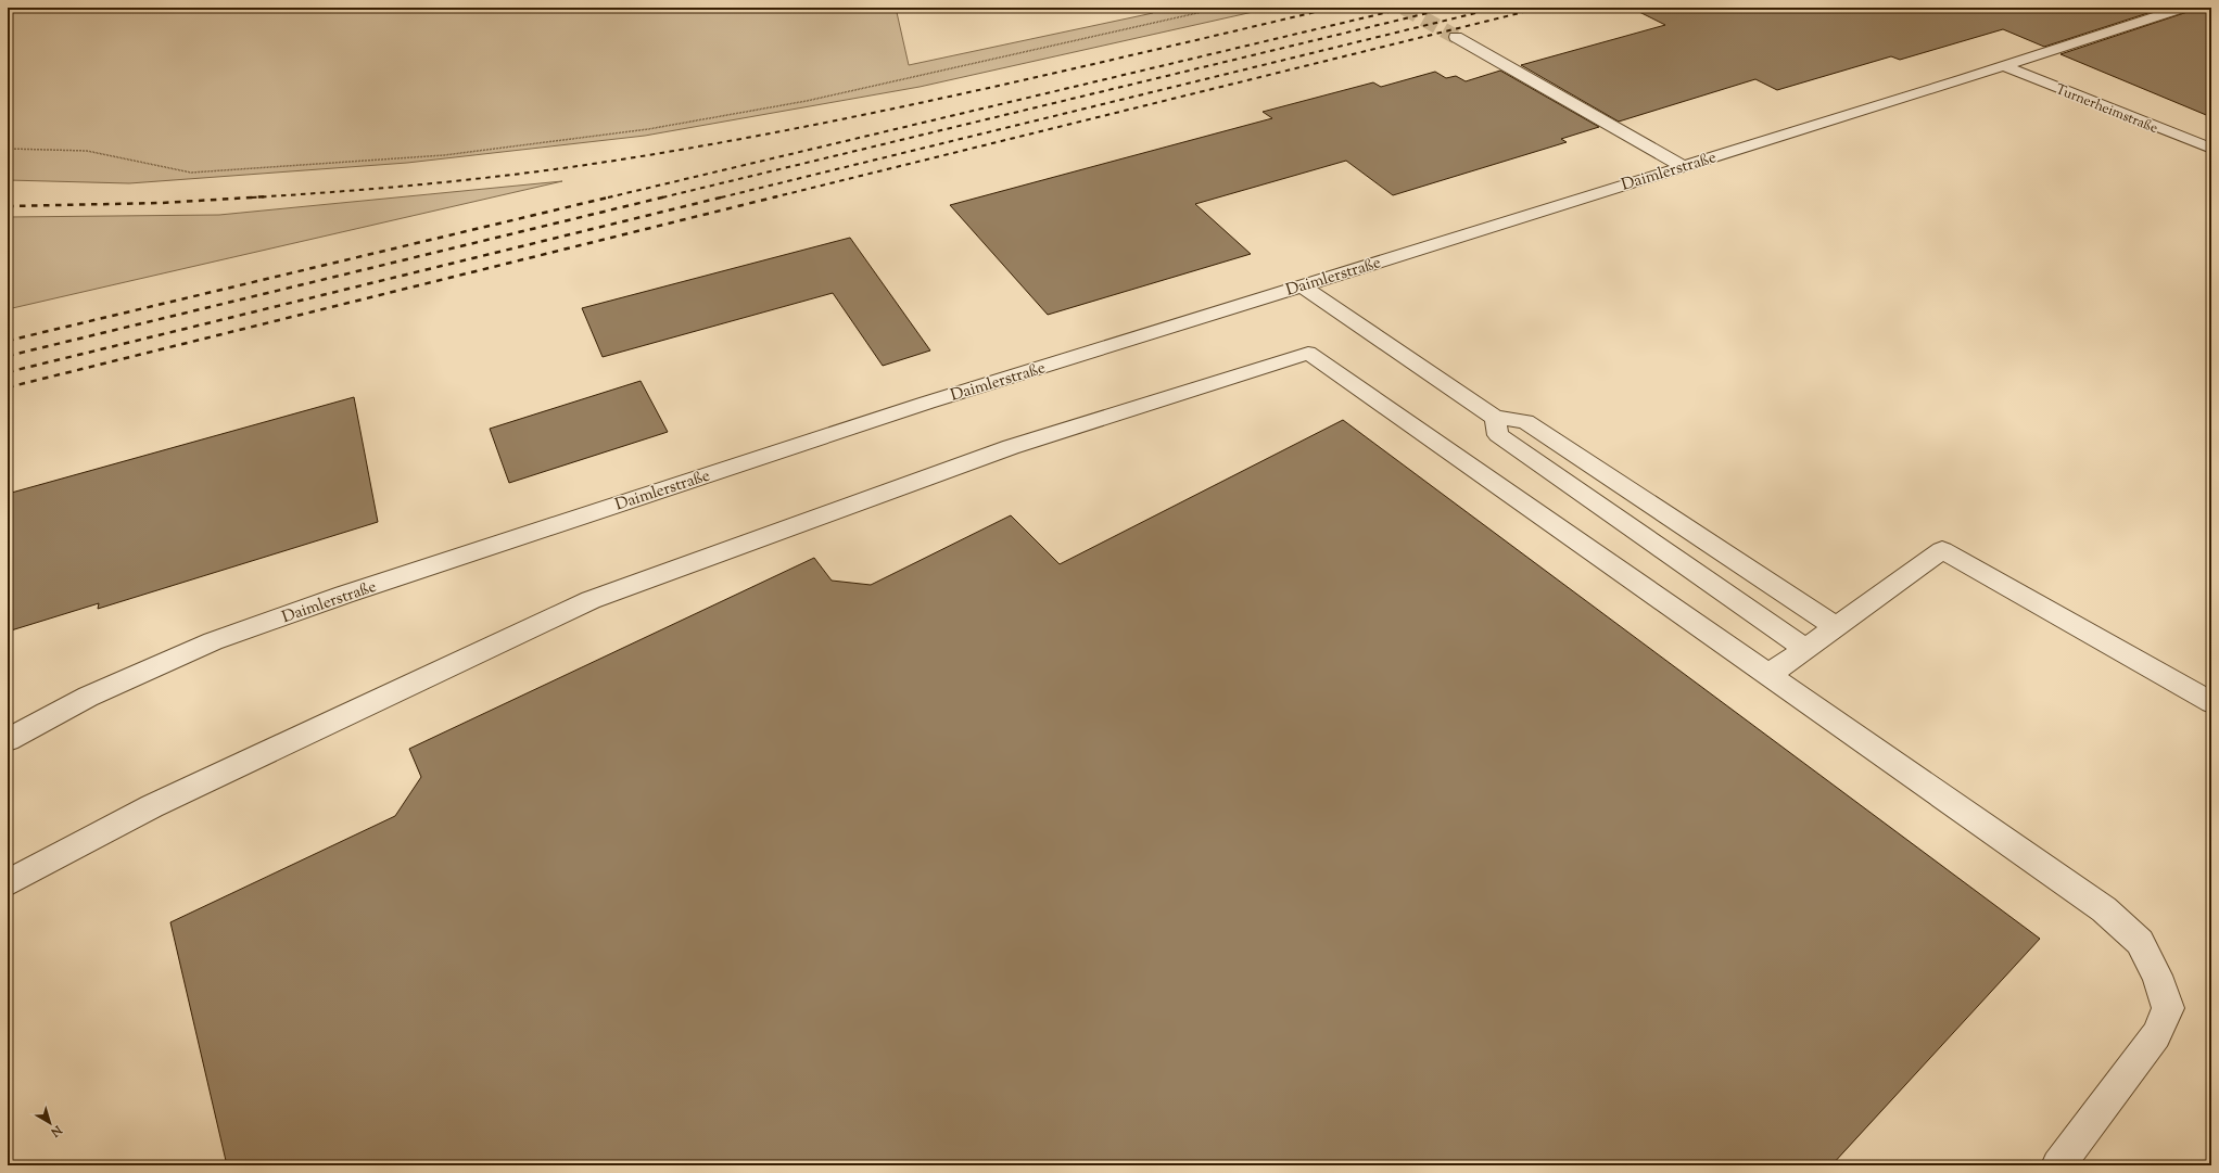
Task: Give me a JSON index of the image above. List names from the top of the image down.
{
  "streets": {
    "street": ["Turnerheimstraße", "Daimlerstraße"]
  },
  "crossings": [
    ["Turnerheimstraße", "Daimlerstraße"]
  ],
  "north": "bottom right"
}
